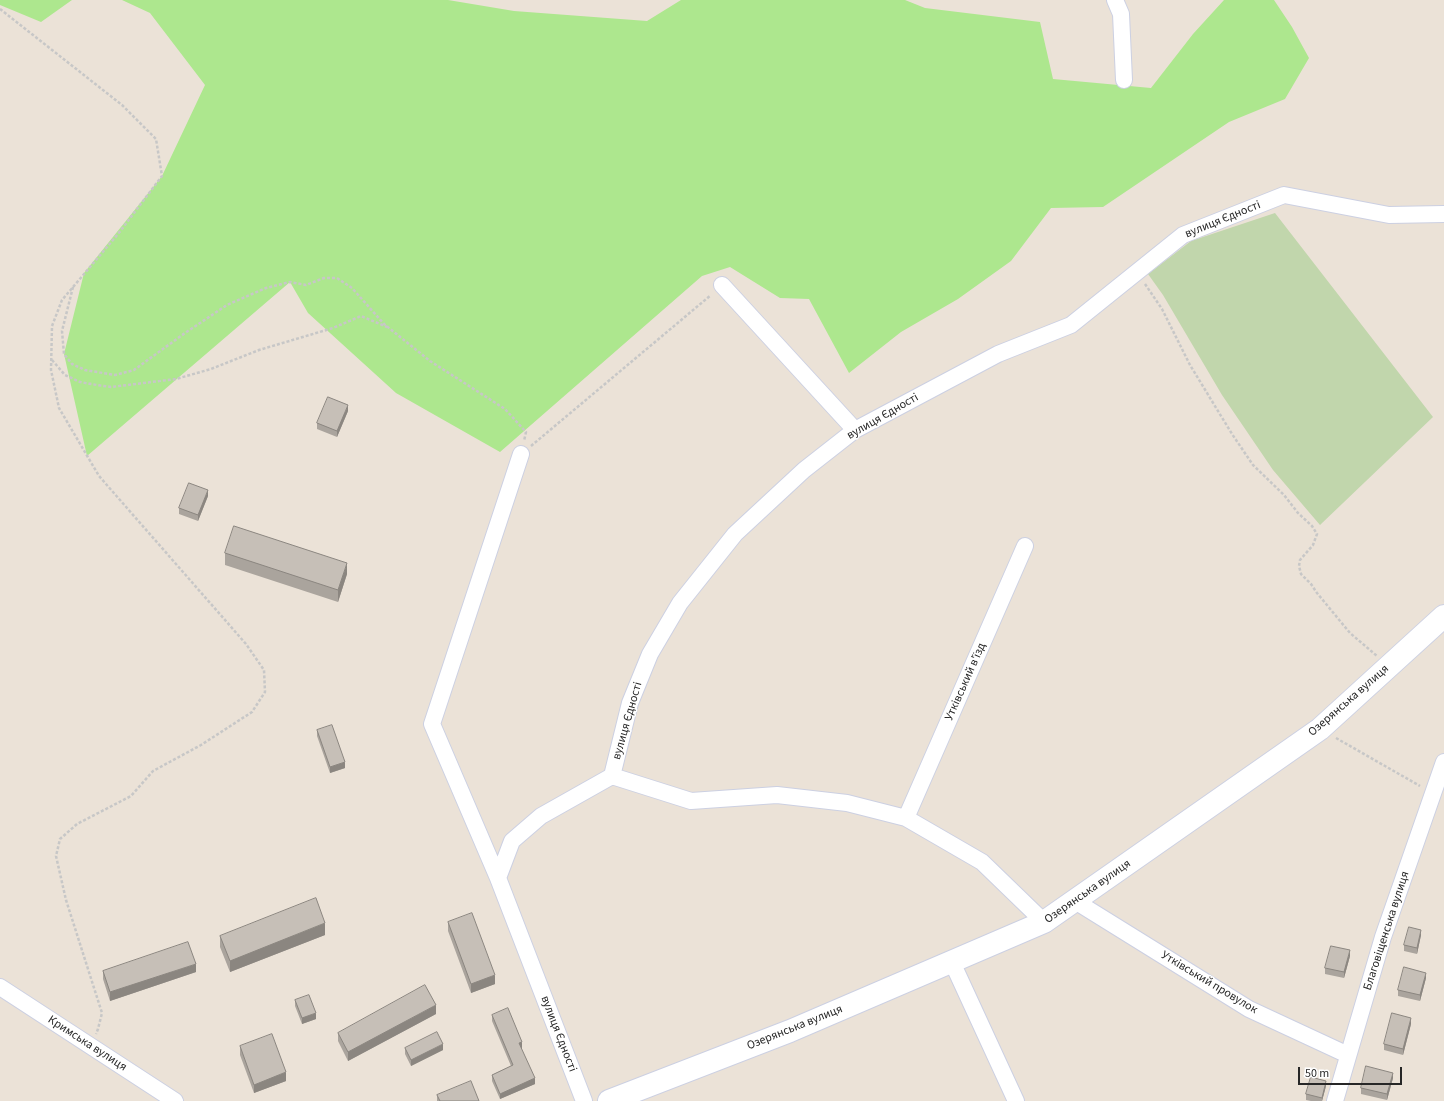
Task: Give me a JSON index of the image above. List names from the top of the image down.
{
  "streets": {
    "street": [
      "вулиця Єдності",
      "Утківський в'їзд",
      "Озерянська вулиця",
      "Благовіщенська вулиця",
      "Утківський провулок",
      "Кримська вулиця"
    ]
  },
  "crossings": [
    ["Озерянська вулиця", "Утківський провулок"],
    ["Благовіщенська вулиця", "Утківський провулок"]
  ],
  "scale_bar": "50 m"
}
